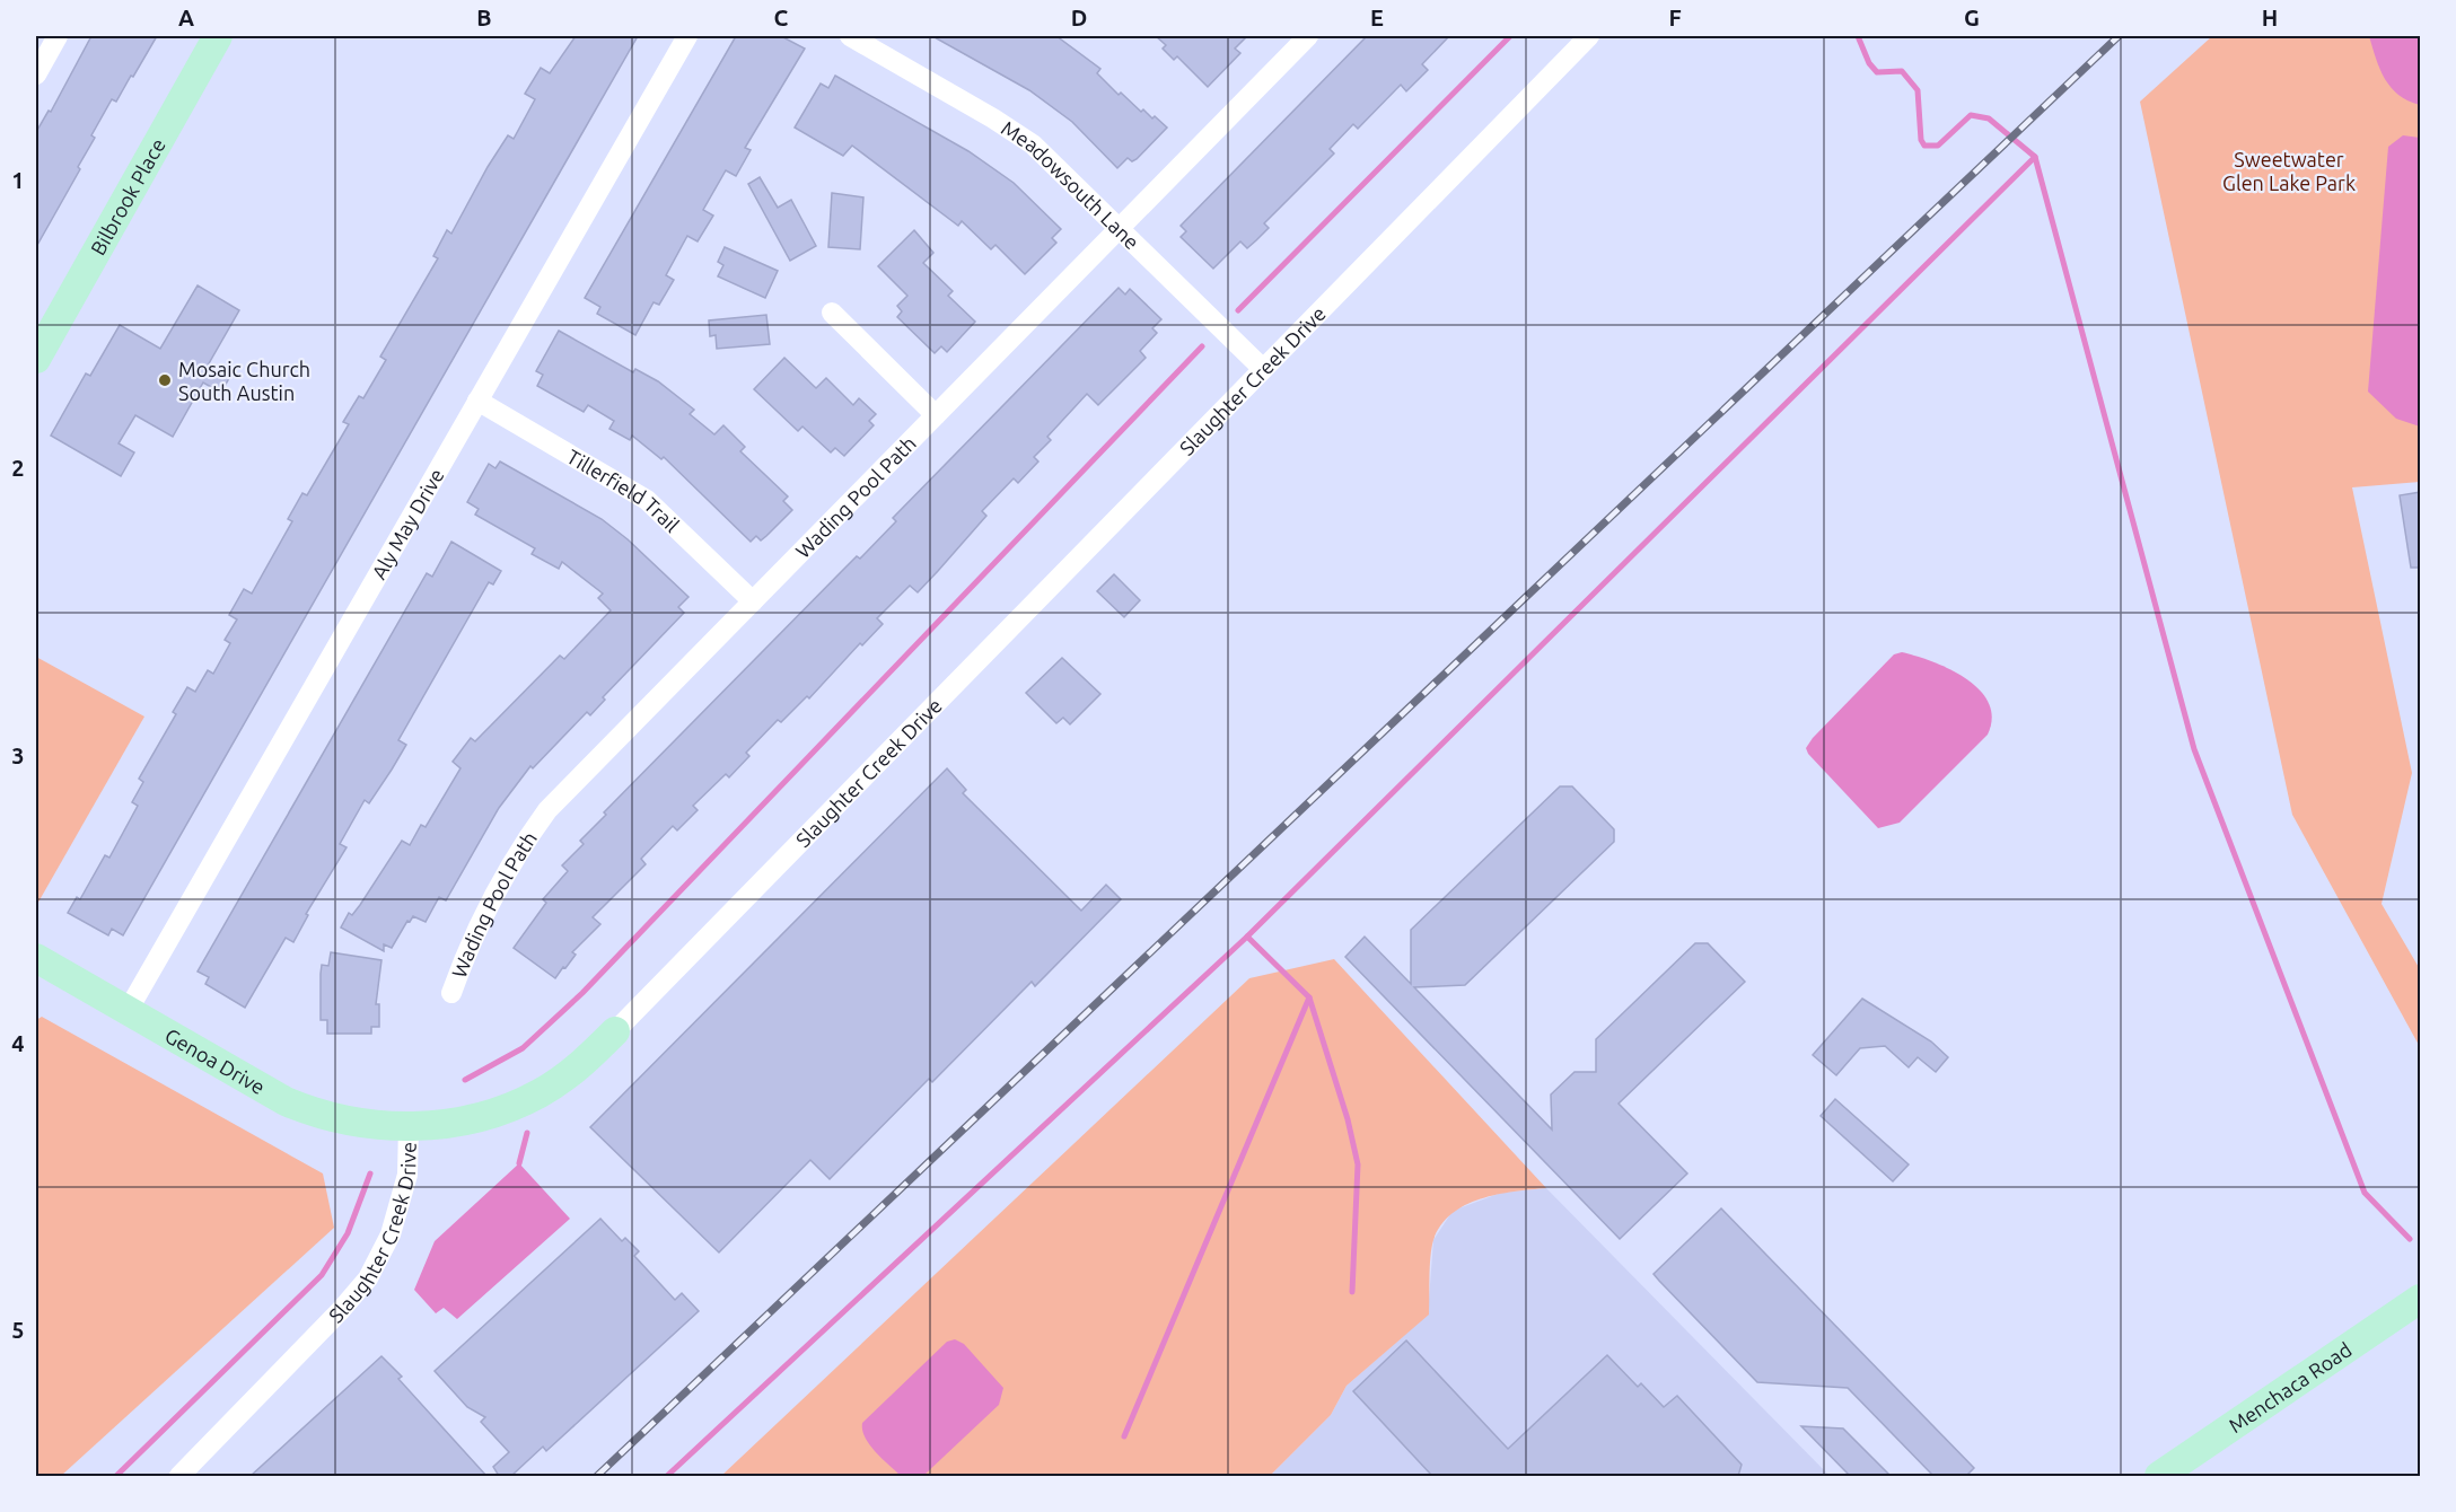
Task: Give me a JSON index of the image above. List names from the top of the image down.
{
  "streets": {
    "street": [
      "Meadowsouth Lane",
      "Bilbrook Place",
      "Slaughter Creek Drive",
      "Tillerfield Trail",
      "Wading Pool Path",
      "Aly May Drive",
      "Genoa Drive",
      "Menchaca Road"
    ]
  },
  "crossings": [
    ["Meadowsouth Lane", "Slaughter Creek Drive"],
    ["Meadowsouth Lane", "Wading Pool Path"],
    ["Slaughter Creek Drive", "Genoa Drive"],
    ["Tillerfield Trail", "Wading Pool Path"],
    ["Tillerfield Trail", "Aly May Drive"],
    ["Aly May Drive", "Genoa Drive"]
  ],
  "parks": ["Sweetwater Glen Lake Park"],
  "places": ["Mosaic Church South Austin"],
  "grid": {
    "columns": [
      "A",
      "B",
      "C",
      "D",
      "E",
      "F",
      "G",
      "H"
    ],
    "rows": [
      "1",
      "2",
      "3",
      "4",
      "5"
    ]
  }
}
